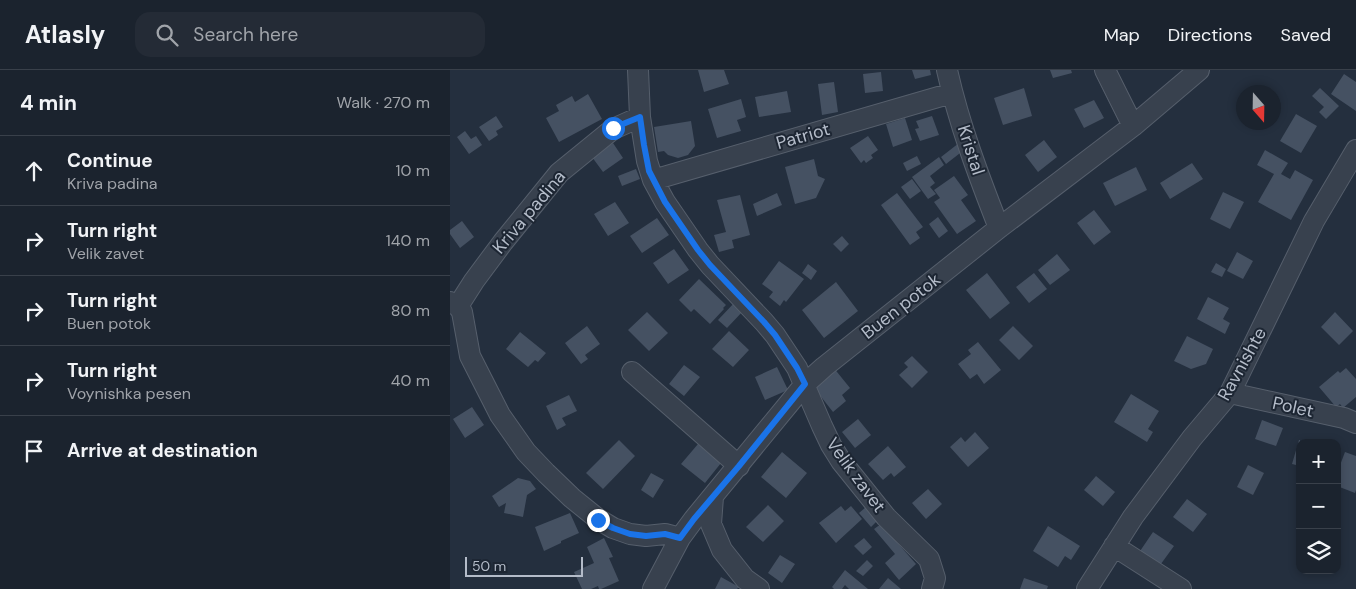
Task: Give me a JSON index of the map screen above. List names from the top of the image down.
{
  "streets": {
    "street": [
      "Patriot",
      "Kristal",
      "Kriva padina",
      "Buen potok",
      "Ravnishte",
      "Polet",
      "Velik zavet"
    ]
  },
  "crossings": [
    ["Patriot", "Kristal"],
    ["Patriot", "Velik zavet"],
    ["Kristal", "Buen potok"],
    ["Kriva padina", "Velik zavet"],
    ["Buen potok", "Velik zavet"],
    ["Ravnishte", "Polet"]
  ],
  "scale_bar": "50 m",
  "north": "bottom",
  "page": {
    "header": "Atlasly",
    "search": "Search here",
    "nav": ["Map", "Directions", "Saved"],
    "heading": ["4 min", "Walk · 270 m"],
    "list": [
      ["Continue", "Kriva padina", "10 m"],
      ["Turn right", "Velik zavet", "140 m"],
      ["Turn right", "Buen potok", "80 m"],
      ["Turn right", "Voynishka pesen", "40 m"],
      "Arrive at destination"
    ],
    "map_buttons": ["+", "−"],
    "scale": "50 m"
  }
}
